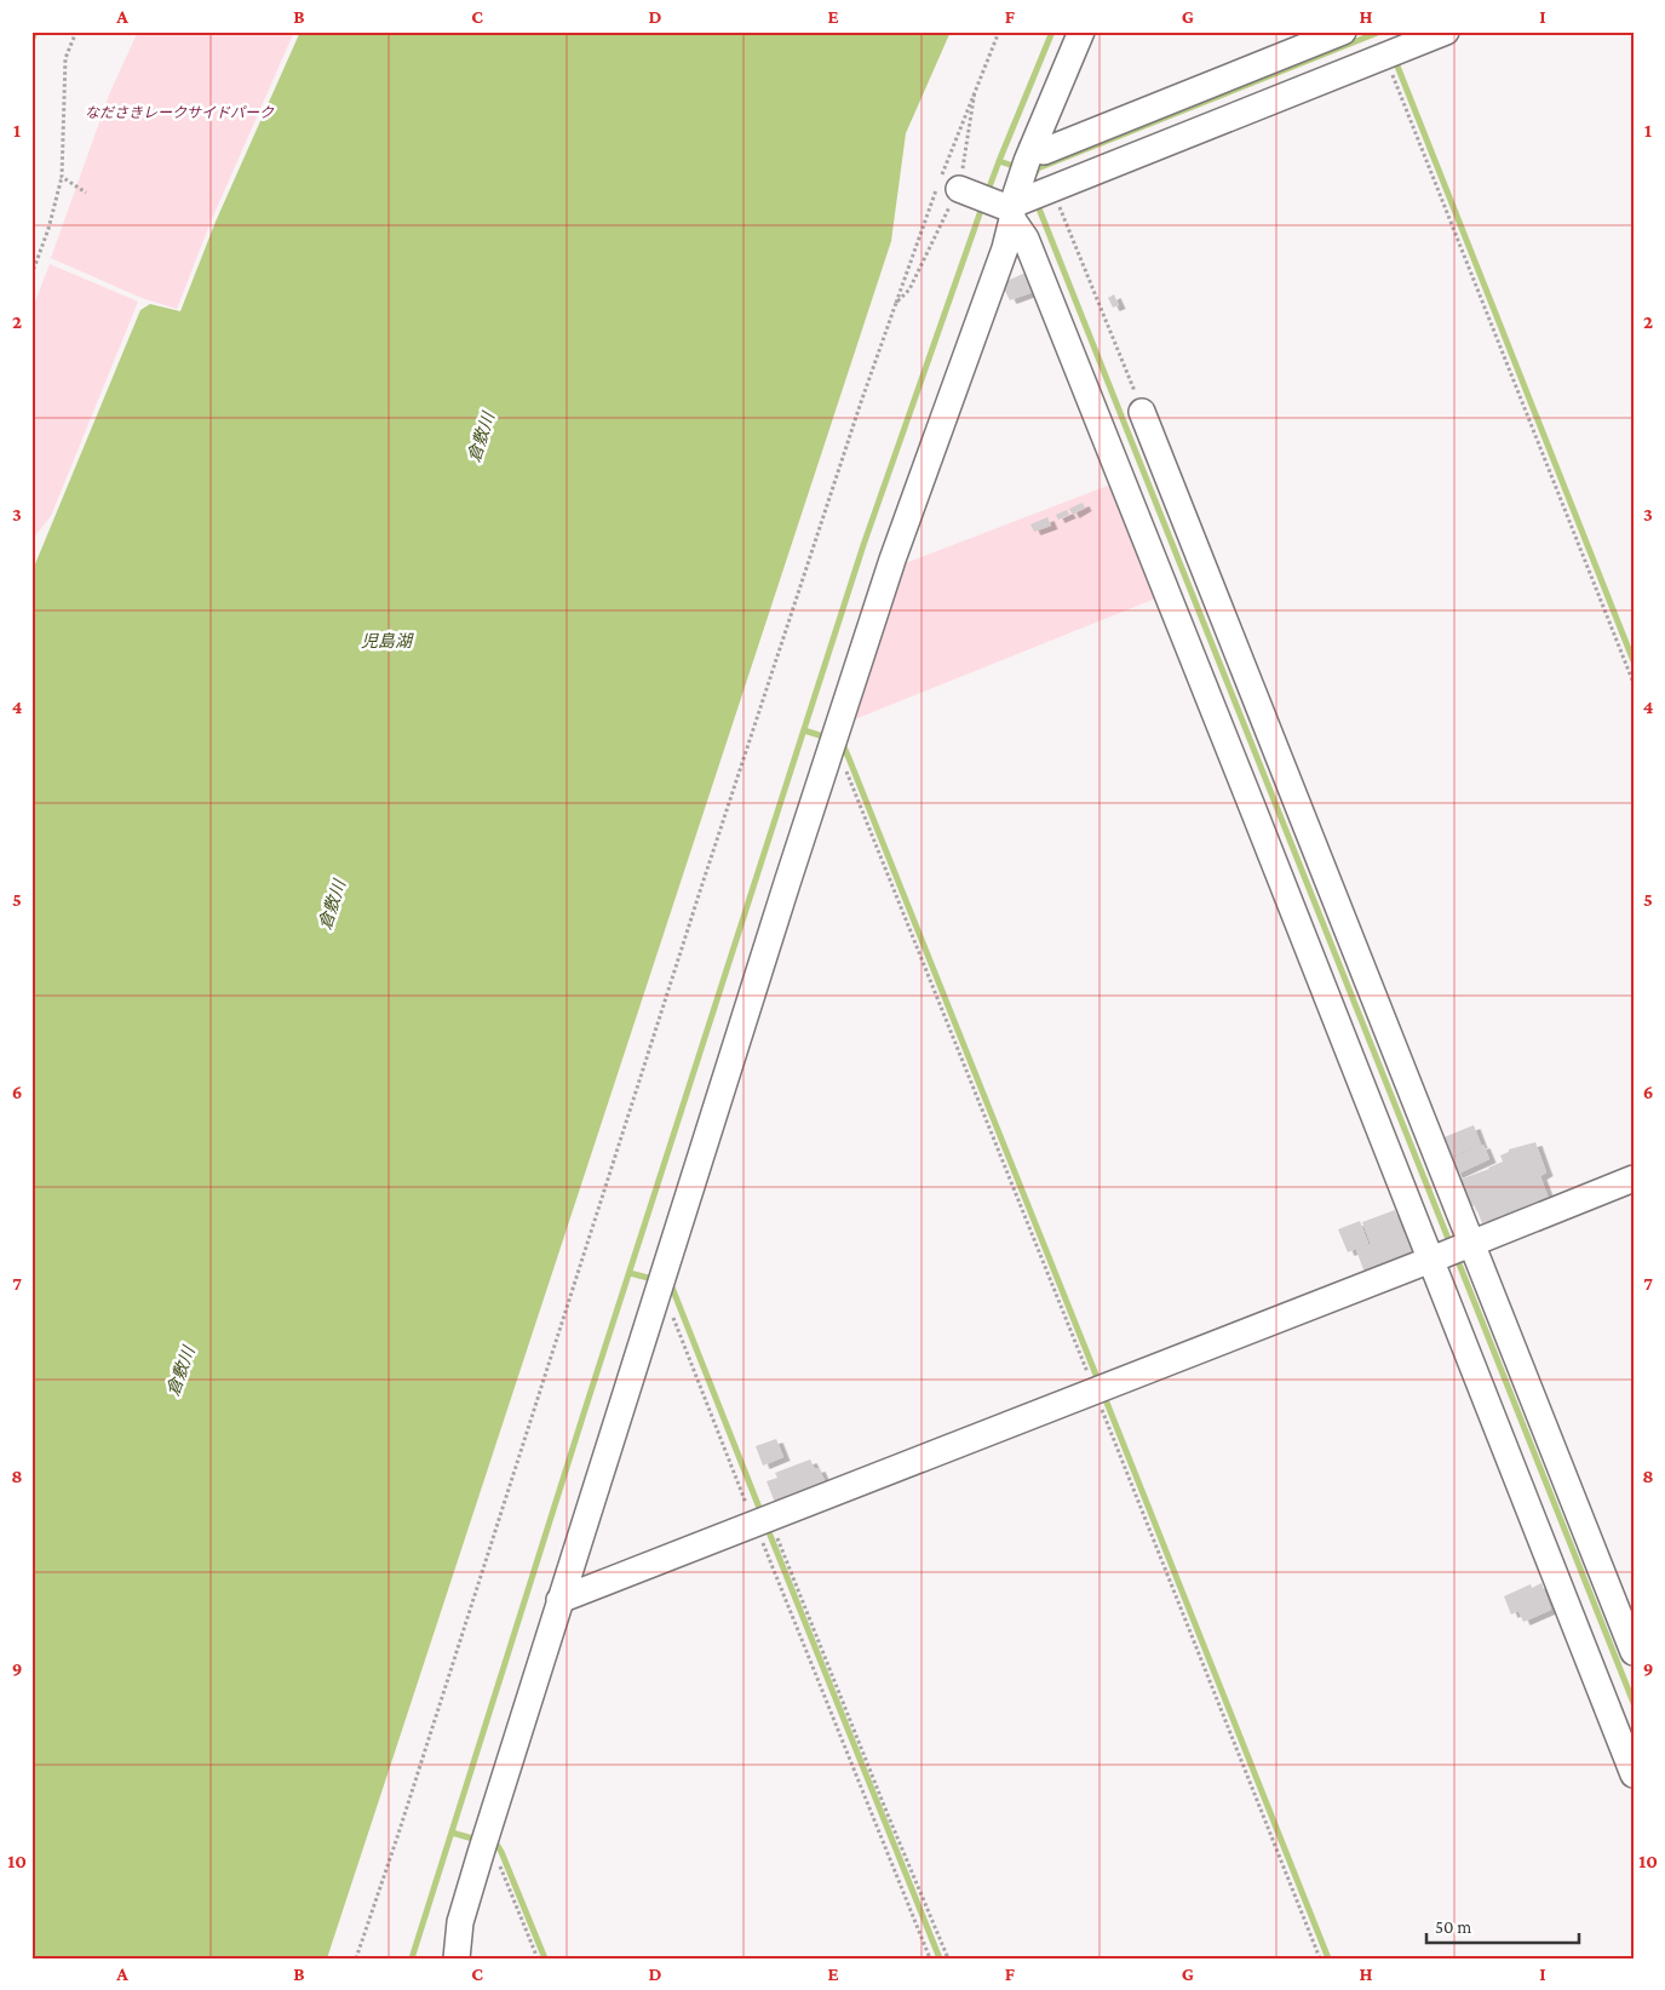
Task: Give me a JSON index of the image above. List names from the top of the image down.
{
  "water": ["倉敷川", "児島湖"],
  "parks": ["なださきレークサイドパーク"],
  "scale_bar": "50 m",
  "grid": {
    "columns": [
      "A",
      "B",
      "C",
      "D",
      "E",
      "F",
      "G",
      "H",
      "I"
    ],
    "rows": [
      "1",
      "2",
      "3",
      "4",
      "5",
      "6",
      "7",
      "8",
      "9",
      "10"
    ]
  }
}
